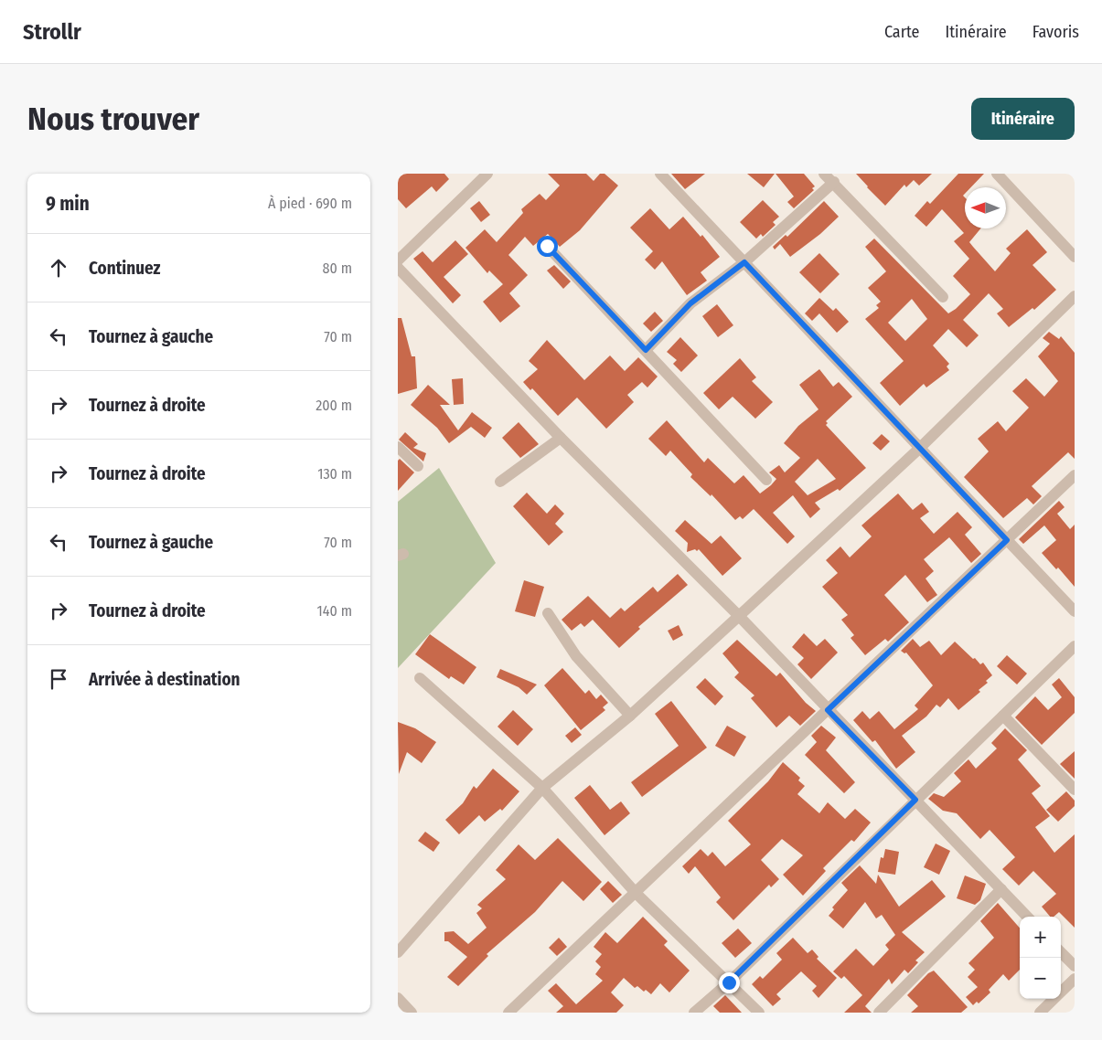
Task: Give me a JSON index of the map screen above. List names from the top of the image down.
{
  "north": "left",
  "page": {
    "header": "Strollr",
    "nav": ["Carte", "Itinéraire", "Favoris"],
    "buttons": "Itinéraire",
    "title": "Nous trouver",
    "heading": ["9 min", "À pied · 690 m"],
    "list": [
      ["Continuez", "80 m"],
      ["Tournez à gauche", "70 m"],
      ["Tournez à droite", "200 m"],
      ["Tournez à droite", "130 m"],
      ["Tournez à gauche", "70 m"],
      ["Tournez à droite", "140 m"],
      "Arrivée à destination"
    ],
    "map_buttons": ["+", "−"]
  }
}
